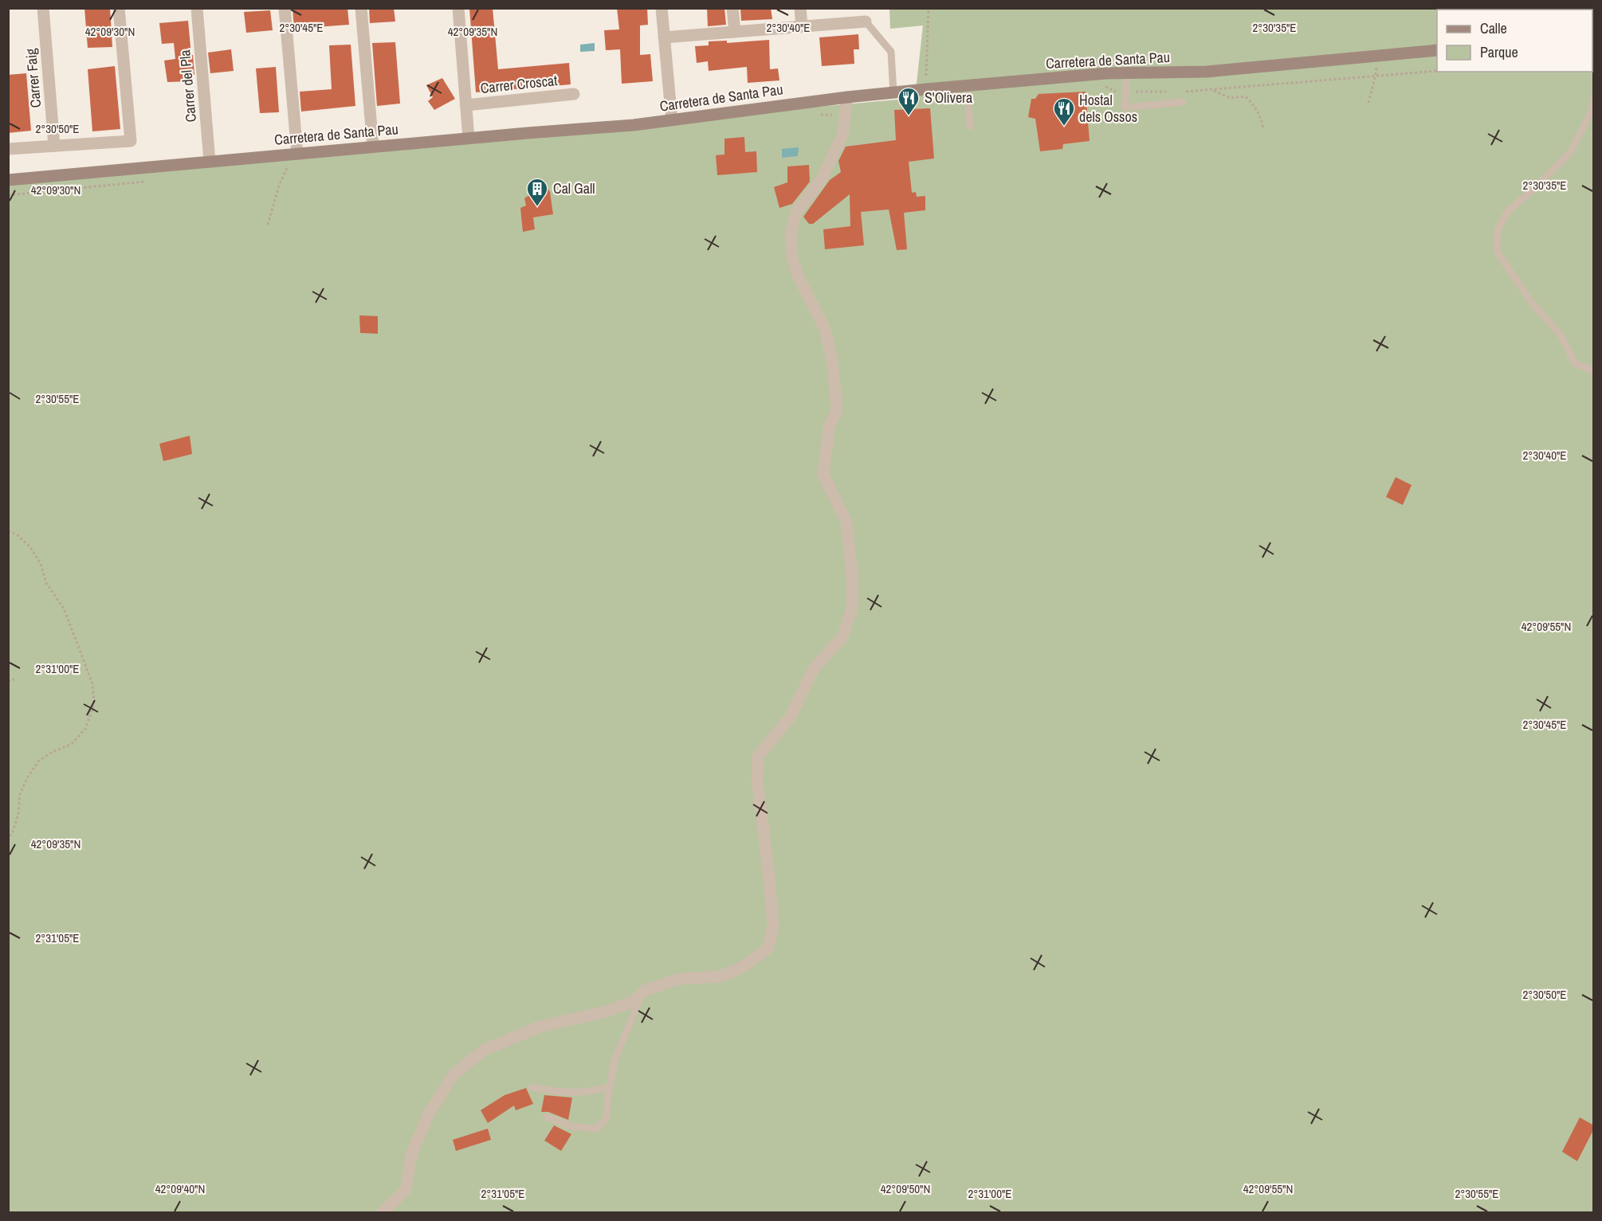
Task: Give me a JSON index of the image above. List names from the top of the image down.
{
  "streets": {
    "main road": ["Carretera de Santa Pau"],
    "street": ["Carrer Faig", "Carrer Croscat", "Carrer del Pla"]
  },
  "crossings": [
    ["Carretera de Santa Pau", "Carrer del Pla"]
  ],
  "places": {
    "restaurant": ["S'Olivera", "Hostal dels Ossos"],
    "building": ["Cal Gall"]
  },
  "legend": ["Calle", "Parque"],
  "coordinates": [
    "2°30'35\"E",
    "2°30'45\"E",
    "2°30'40\"E",
    "42°09'30\"N",
    "42°09'35\"N",
    "2°30'50\"E",
    "2°30'55\"E",
    "42°09'55\"N",
    "2°31'00\"E",
    "2°31'05\"E",
    "42°09'40\"N",
    "42°09'50\"N"
  ]
}
